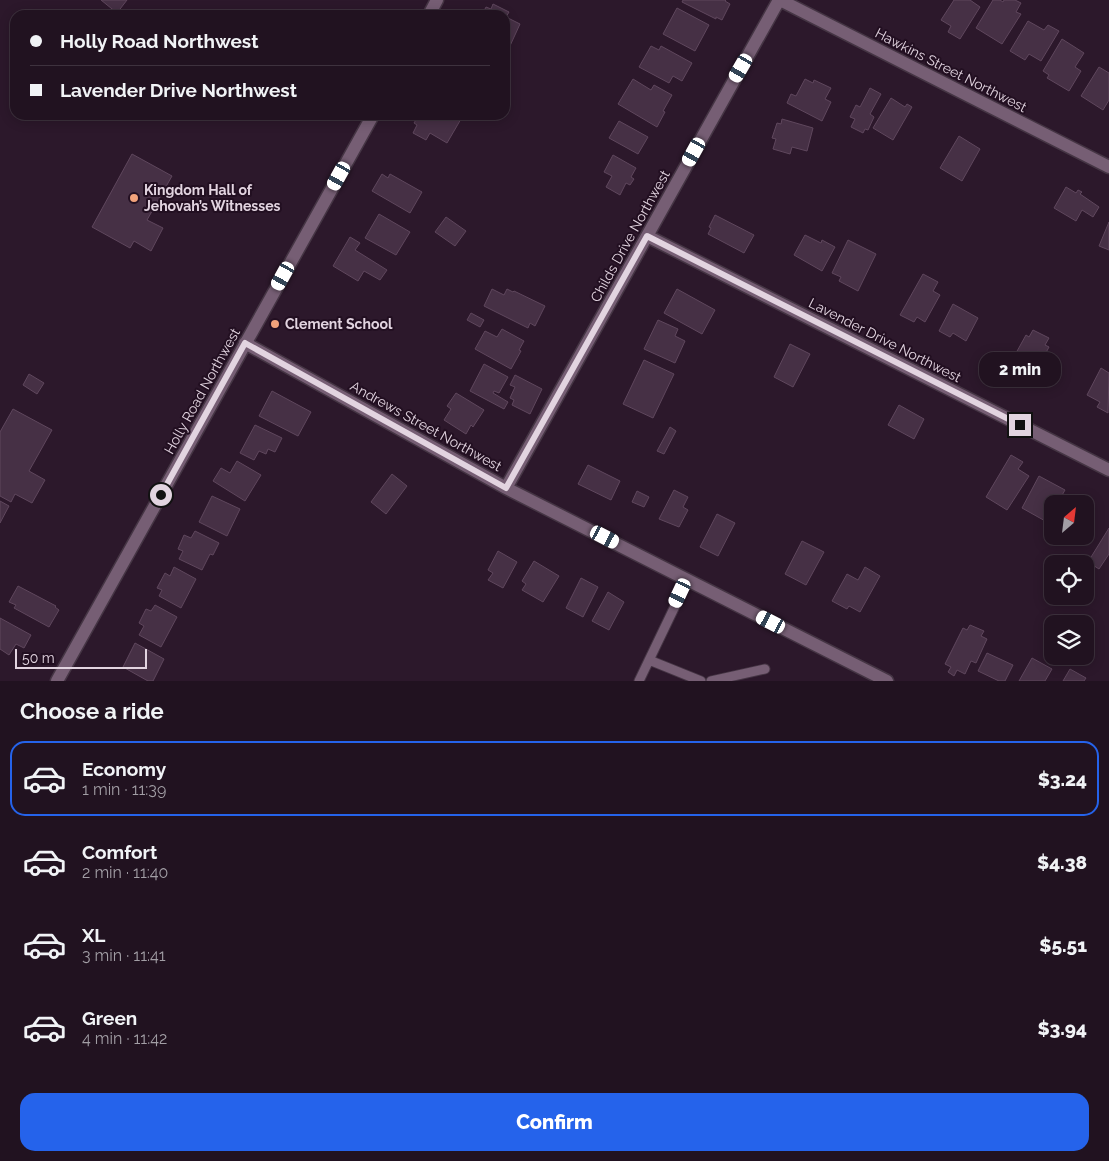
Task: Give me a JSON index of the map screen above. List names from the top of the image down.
{
  "streets": {
    "street": [
      "Hawkins Street Northwest",
      "Childs Drive Northwest",
      "Lavender Drive Northwest",
      "Holly Road Northwest",
      "Andrews Street Northwest"
    ]
  },
  "crossings": [
    ["Hawkins Street Northwest", "Childs Drive Northwest"],
    ["Childs Drive Northwest", "Lavender Drive Northwest"],
    ["Childs Drive Northwest", "Andrews Street Northwest"],
    ["Holly Road Northwest", "Andrews Street Northwest"]
  ],
  "places": ["Kingdom Hall of Jehovah’s Witnesses", "Clement School"],
  "scale_bar": "50 m",
  "north": "top right",
  "page": {
    "banner": ["Holly Road Northwest", "Lavender Drive Northwest"],
    "bubble": "2 min",
    "scale": "50 m",
    "heading": "Choose a ride",
    "list": [
      {
        "name": "Economy",
        "note": "1 min · 11:39",
        "value": "$3.24"
      },
      {
        "name": "Comfort",
        "note": "2 min · 11:40",
        "value": "$4.38"
      },
      {
        "name": "XL",
        "note": "3 min · 11:41",
        "value": "$5.51"
      },
      {
        "name": "Green",
        "note": "4 min · 11:42",
        "value": "$3.94"
      }
    ],
    "buttons": "Confirm"
  }
}
